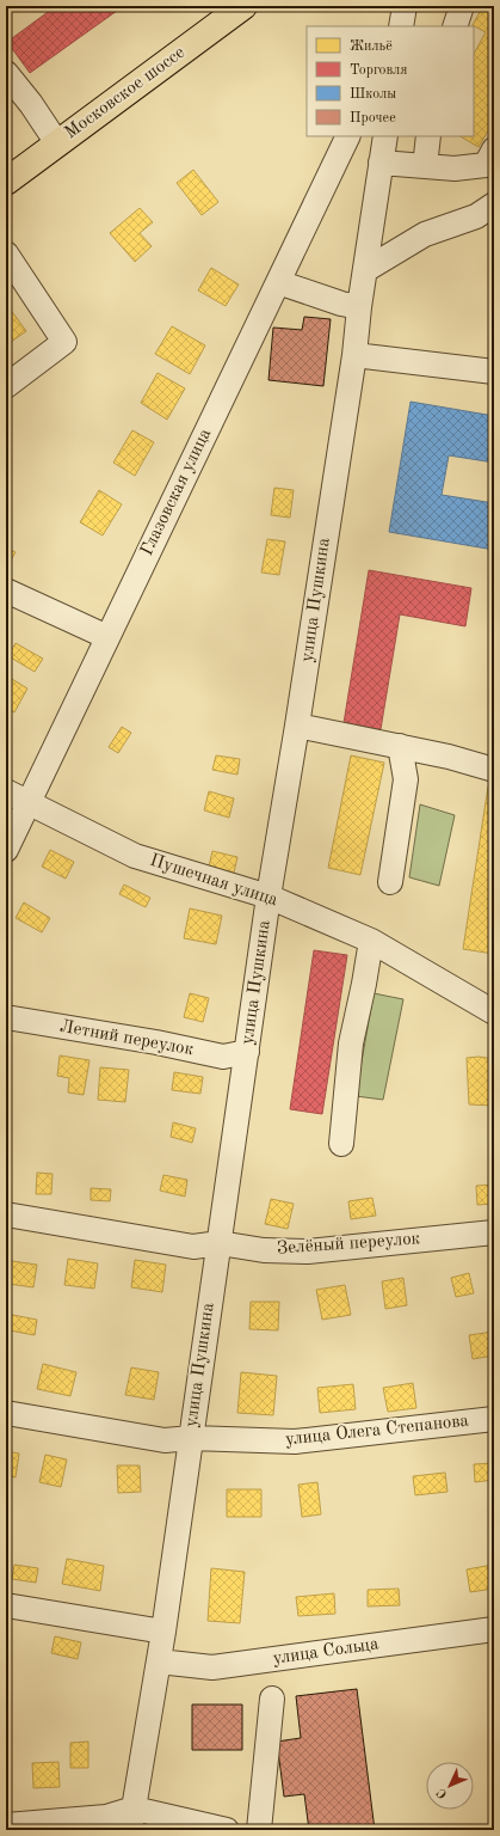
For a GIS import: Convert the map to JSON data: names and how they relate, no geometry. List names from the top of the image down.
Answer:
{
  "streets": {
    "main road": ["Московское шоссе"],
    "street": [
      "Глазовская улица",
      "улица Пушкина",
      "Пушечная улица",
      "Летний переулок",
      "Зелёный переулок",
      "улица Олега Степанова",
      "улица Сольца"
    ]
  },
  "crossings": [
    ["Глазовская улица", "Пушечная улица"],
    ["улица Пушкина", "Пушечная улица"],
    ["улица Пушкина", "Летний переулок"],
    ["улица Пушкина", "Зелёный переулок"],
    ["улица Пушкина", "улица Олега Степанова"],
    ["улица Пушкина", "улица Сольца"]
  ],
  "legend": [
    "Жильё",
    "Торговля",
    "Школы",
    "Прочее"
  ],
  "north": "bottom left"
}
